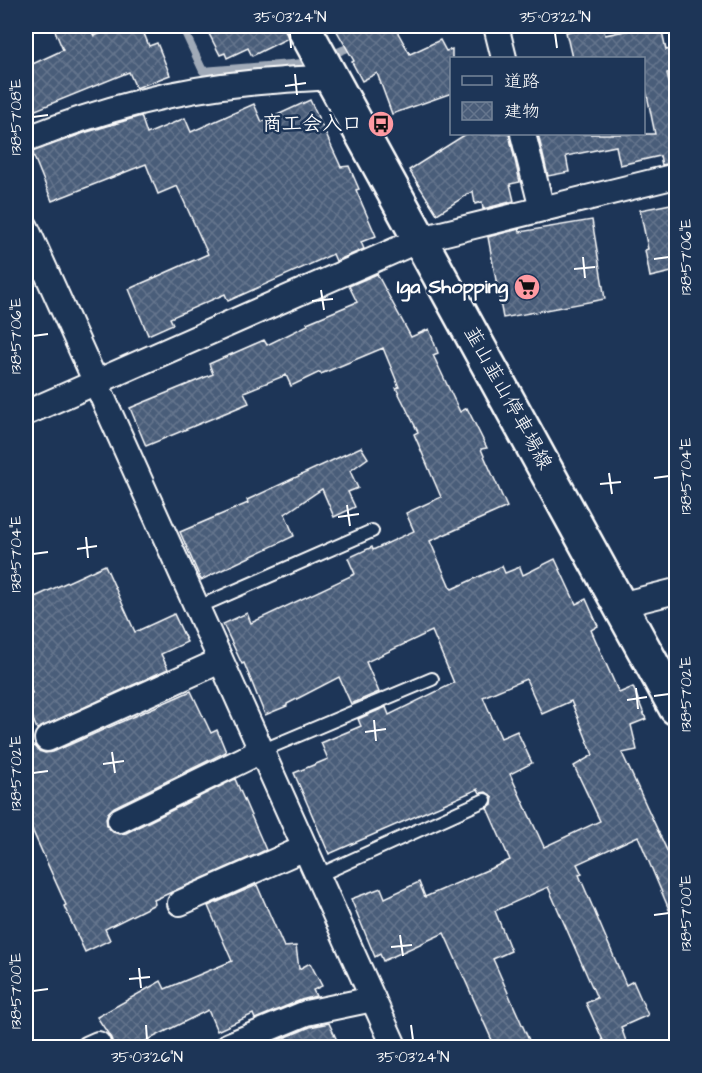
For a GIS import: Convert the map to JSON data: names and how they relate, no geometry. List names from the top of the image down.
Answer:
{
  "streets": {
    "main road": ["韮山韮山停車場線"]
  },
  "places": {
    "bus stop": ["商工会入口"],
    "supermarket": ["Iga Shopping"]
  },
  "legend": ["道路", "建物"],
  "coordinates": [
    "35°03'24\"N",
    "35°03'22\"N",
    "138°57'08\"E",
    "138°57'06\"E",
    "138°57'04\"E",
    "138°57'02\"E",
    "138°57'00\"E",
    "35°03'26\"N"
  ]
}
